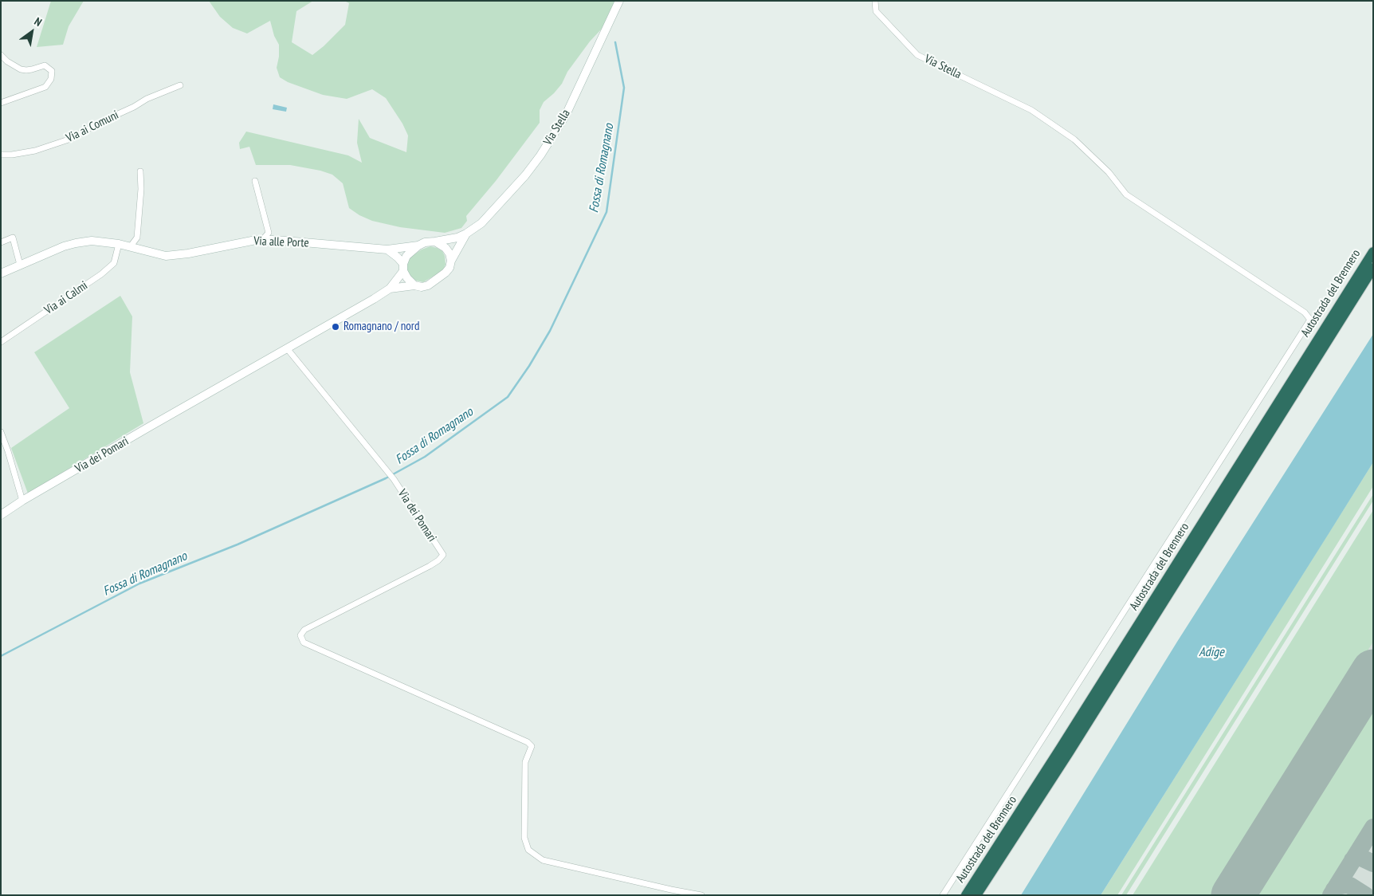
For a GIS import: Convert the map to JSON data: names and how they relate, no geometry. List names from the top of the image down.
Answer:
{
  "streets": {
    "highway": ["Autostrada del Brennero"],
    "main road": ["Via Stella", "Via alle Porte", "Via dei Pomari"],
    "street": ["Via ai Comuni", "Via ai Calmi"]
  },
  "crossings": [
    ["Via Stella", "Via alle Porte"],
    ["Via Stella", "Via dei Pomari"],
    ["Via alle Porte", "Via ai Calmi"],
    ["Via alle Porte", "Via dei Pomari"]
  ],
  "water": ["Fossa di Romagnano", "Adige"],
  "places": ["Romagnano / nord"],
  "north": "top right"
}
